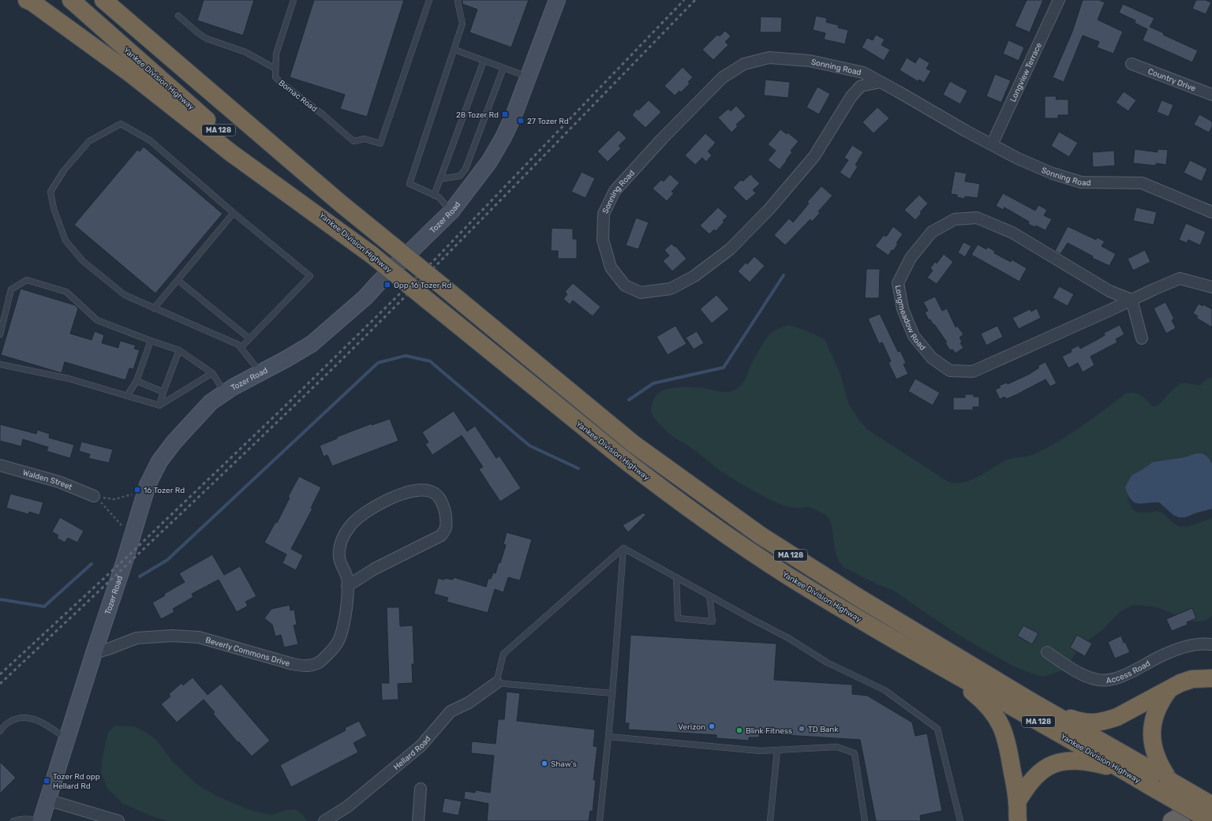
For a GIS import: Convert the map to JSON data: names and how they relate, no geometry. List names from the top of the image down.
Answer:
{
  "streets": {
    "highway": ["Yankee Division Highway", "MA 128"],
    "main road": ["Tozer Road"],
    "street": [
      "Sonning Road",
      "Longview Terrace",
      "Country Drive",
      "Longmeadow Road",
      "Walden Street",
      "Beverly Commons Drive",
      "Access Road",
      "Hellard Road"
    ],
    "lane": ["Bomac Road"]
  },
  "crossings": [
    ["Sonning Road", "Longview Terrace"],
    ["Tozer Road", "Beverly Commons Drive"]
  ],
  "places": {
    "transit": [
      "28 Tozer Rd",
      "27 Tozer Rd",
      "Opp 16 Tozer Rd",
      "16 Tozer Rd",
      "Tozer Rd opp Hellard Rd"
    ],
    "other": [
      "Verizon",
      "TD Bank",
      "Blink Fitness",
      "Shaw's"
    ]
  }
}
